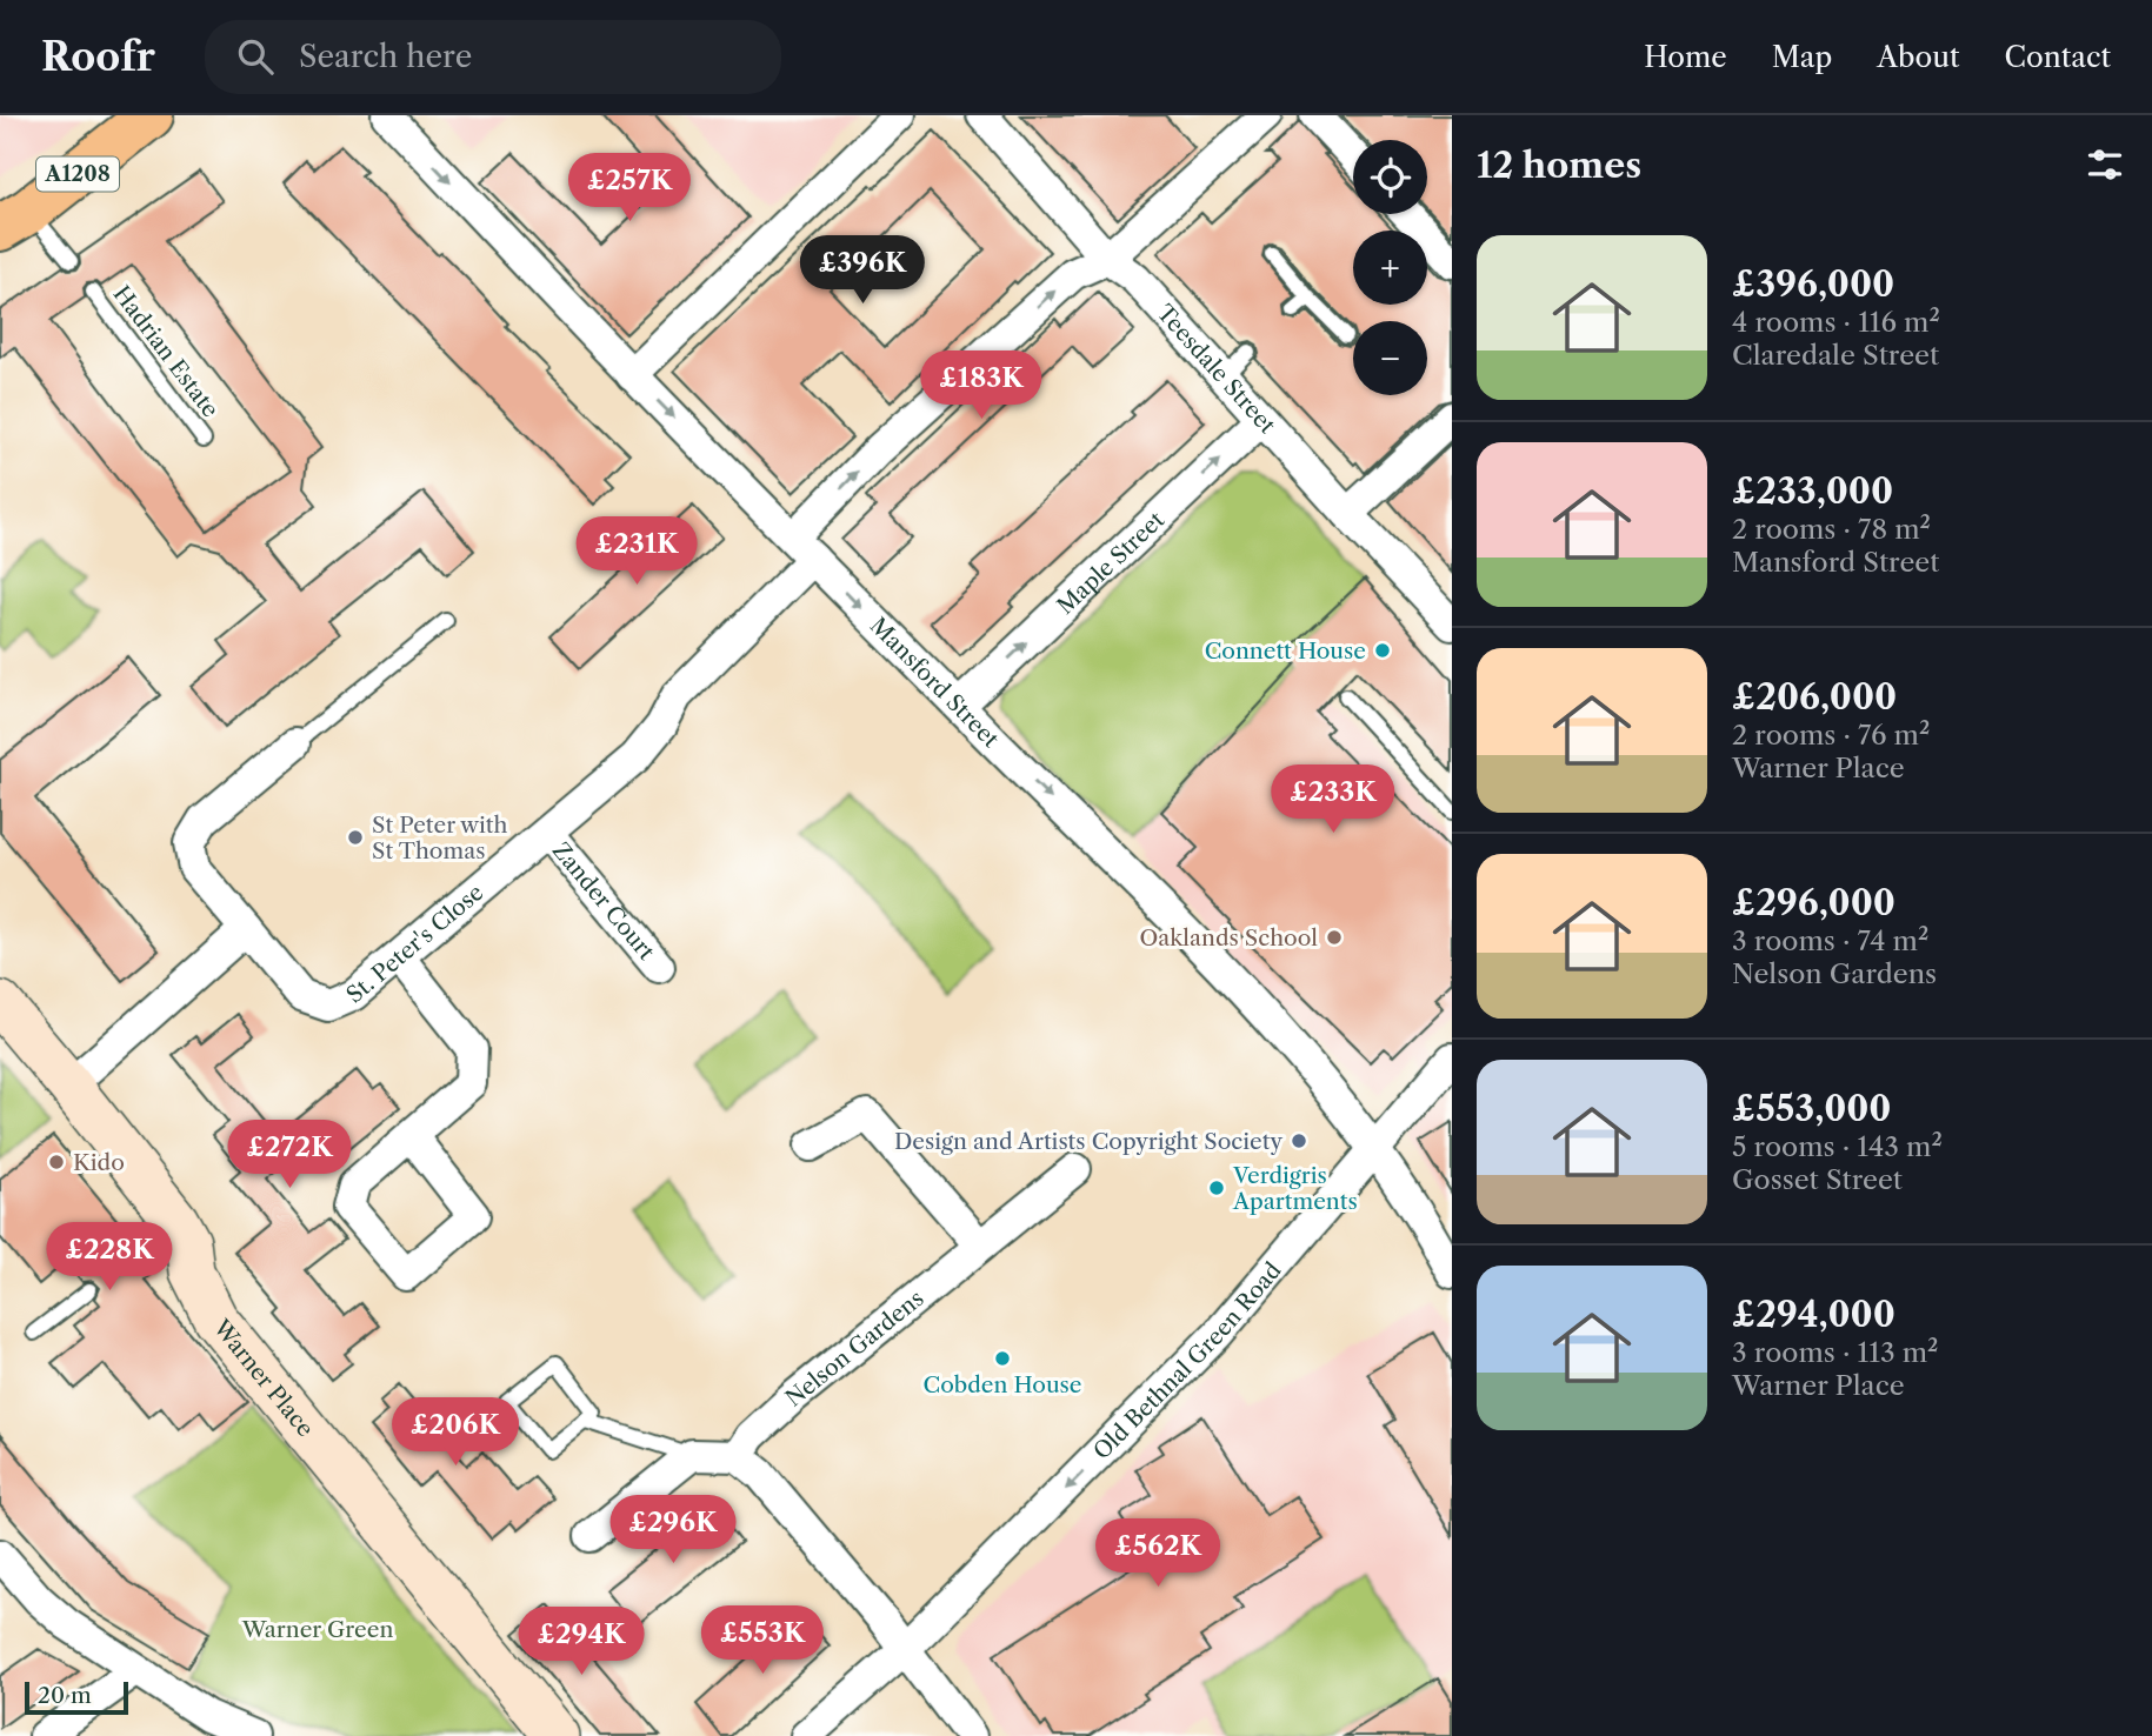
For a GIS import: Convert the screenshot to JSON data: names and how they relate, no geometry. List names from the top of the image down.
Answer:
{
  "streets": {
    "main road": ["A1208", "Warner Place"],
    "street": [
      "Teesdale Street",
      "Maple Street",
      "Mansford Street",
      "Zander Court",
      "St. Peter's Close",
      "Nelson Gardens",
      "Old Bethnal Green Road"
    ],
    "lane": ["Hadrian Estate"]
  },
  "crossings": [
    ["Teesdale Street", "Maple Street"],
    ["Teesdale Street", "St. Peter's Close"],
    ["Maple Street", "Mansford Street"],
    ["Mansford Street", "St. Peter's Close"],
    ["Mansford Street", "Old Bethnal Green Road"],
    ["Zander Court", "St. Peter's Close"]
  ],
  "one_way": ["Maple Street", "Mansford Street", "Old Bethnal Green Road"],
  "parks": ["Warner Green"],
  "places": [
    "Connett House",
    "St Peter with St Thomas",
    "Oaklands School",
    "Design and Artists Copyright Society",
    "Kido",
    "Verdigris Apartments",
    "Cobden House"
  ],
  "scale_bar": "20 m",
  "page": {
    "header": "Roofr",
    "search": "Search here",
    "nav": [
      "Home",
      "Map",
      "About",
      "Contact"
    ],
    "heading": "12 homes",
    "map_buttons": ["+", "−"],
    "price": [
      "£257K",
      "£396K",
      "£183K",
      "£231K",
      "£233K",
      "£272K",
      "£228K",
      "£206K",
      "£296K",
      "£562K",
      "£553K",
      "£294K"
    ],
    "list": [
      {
        "name": "£396,000",
        "note": "4 rooms · 116 m² · Claredale Street"
      },
      {
        "name": "£233,000",
        "note": "2 rooms · 78 m² · Mansford Street"
      },
      {
        "name": "£206,000",
        "note": "2 rooms · 76 m² · Warner Place"
      },
      {
        "name": "£296,000",
        "note": "3 rooms · 74 m² · Nelson Gardens"
      },
      {
        "name": "£553,000",
        "note": "5 rooms · 143 m² · Gosset Street"
      },
      {
        "name": "£294,000",
        "note": "3 rooms · 113 m² · Warner Place"
      }
    ],
    "scale": "20 m"
  }
}
